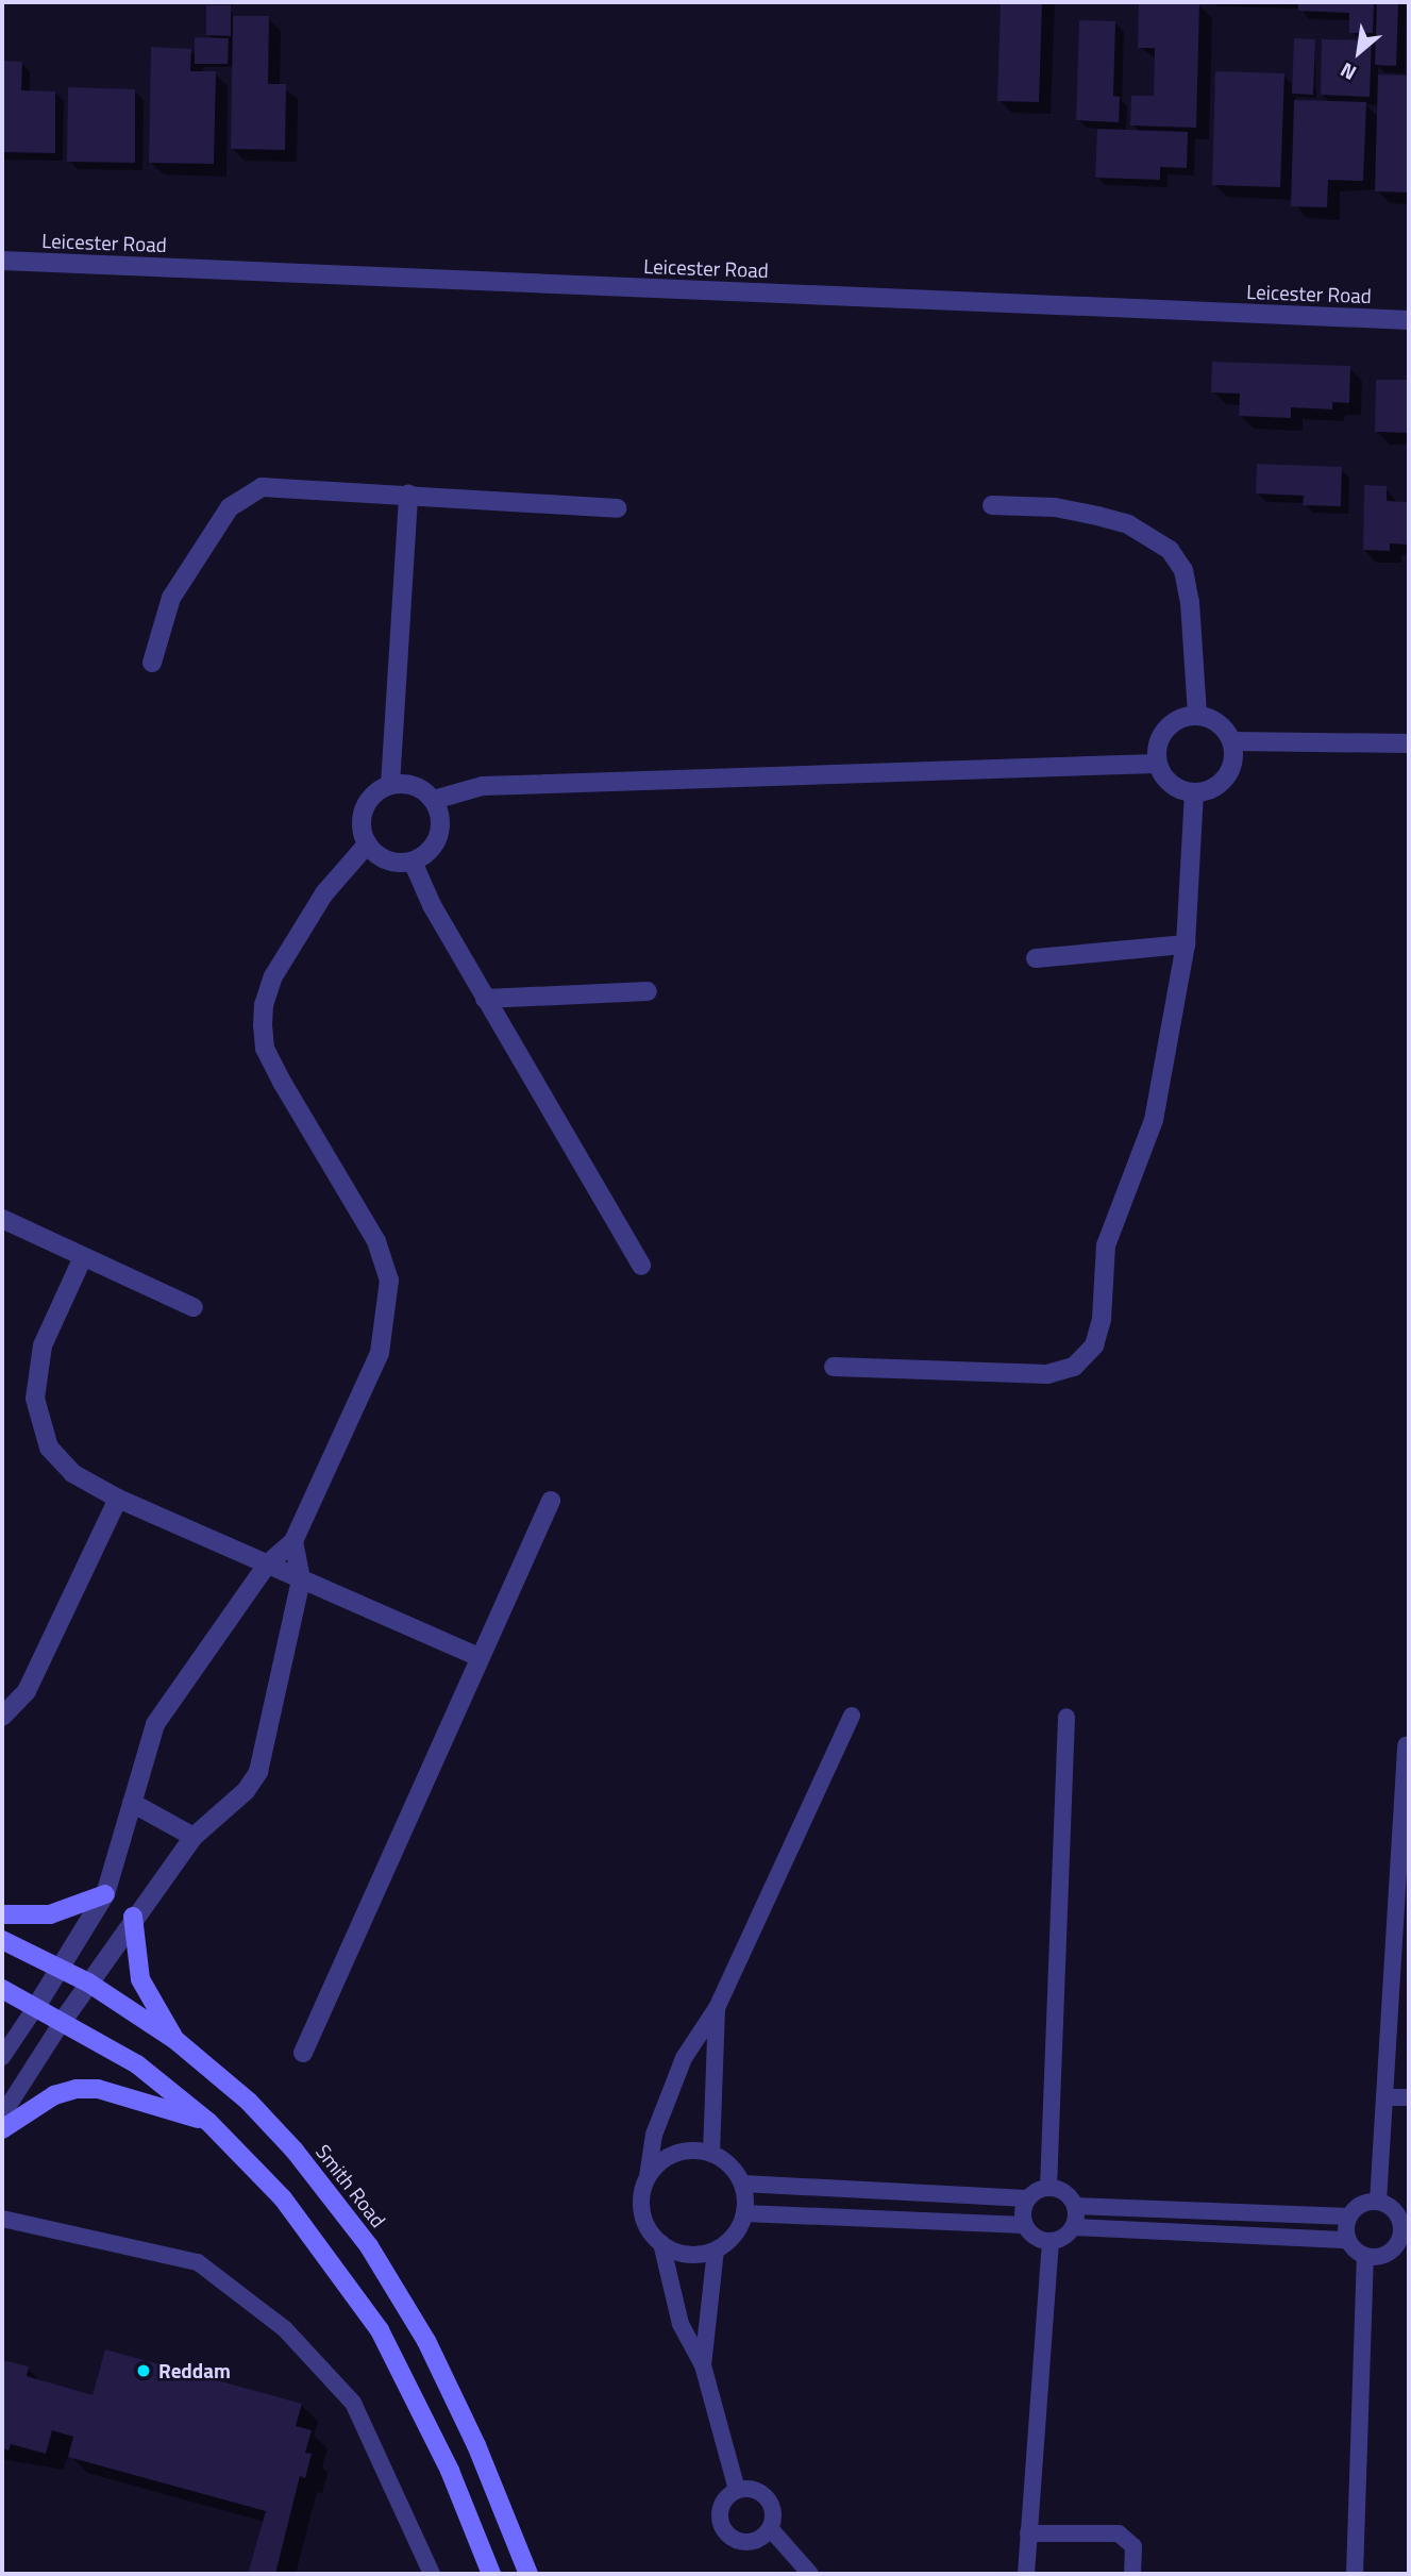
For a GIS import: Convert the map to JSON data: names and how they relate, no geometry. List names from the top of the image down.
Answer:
{
  "streets": {
    "main road": ["Smith Road"],
    "street": ["Leicester Road"]
  },
  "places": ["Reddam"],
  "north": "bottom left"
}
